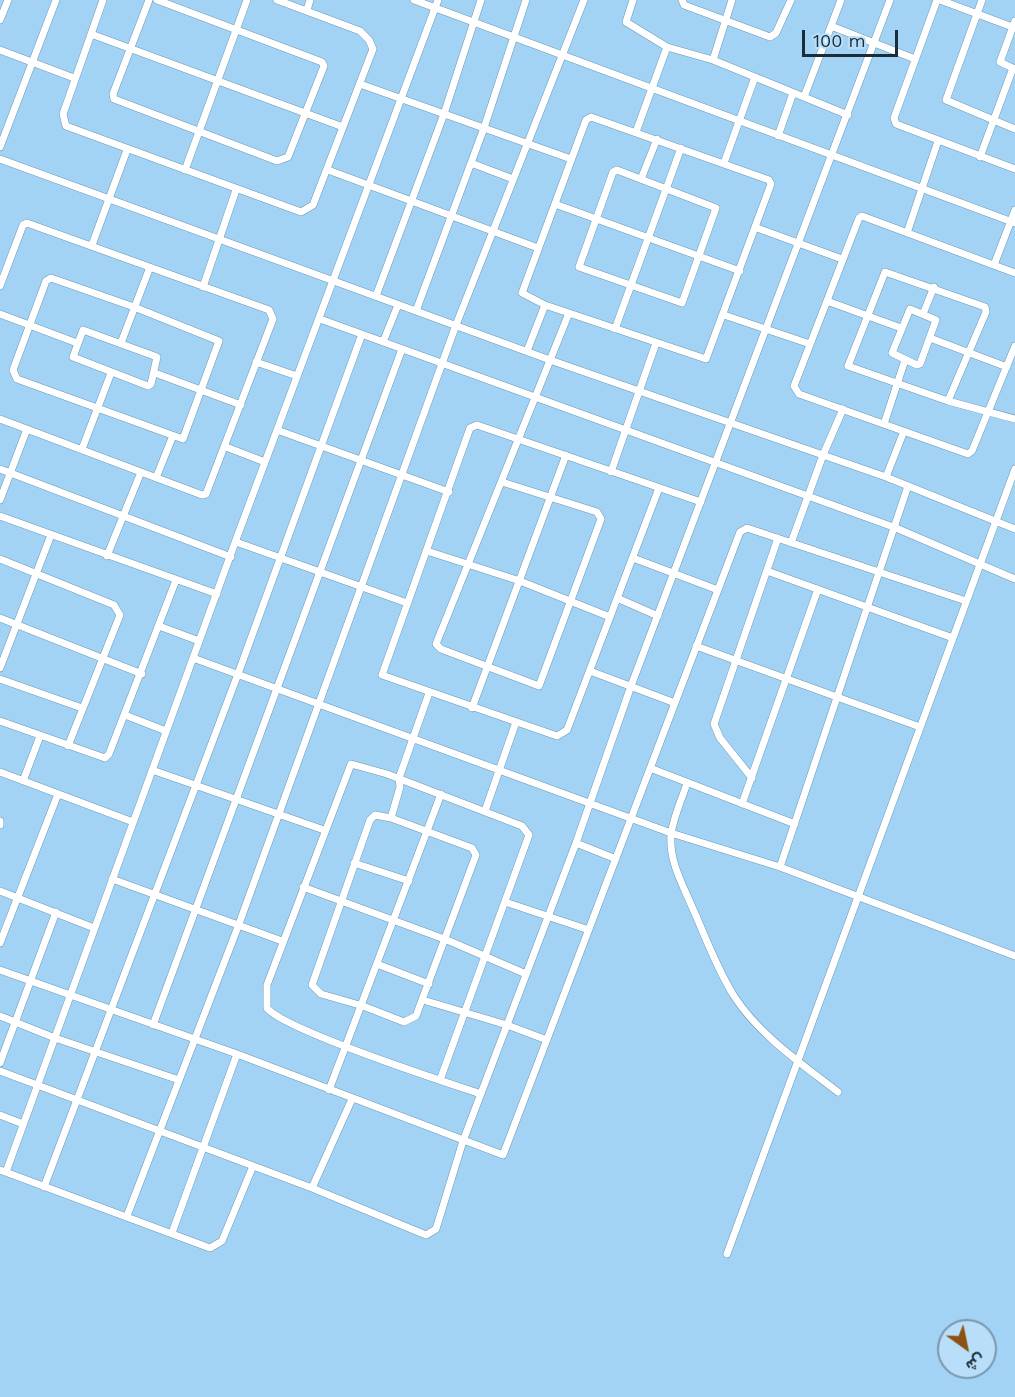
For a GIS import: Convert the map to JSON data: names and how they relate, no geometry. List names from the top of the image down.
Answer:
{
  "scale_bar": "100 m",
  "north": "bottom right"
}
